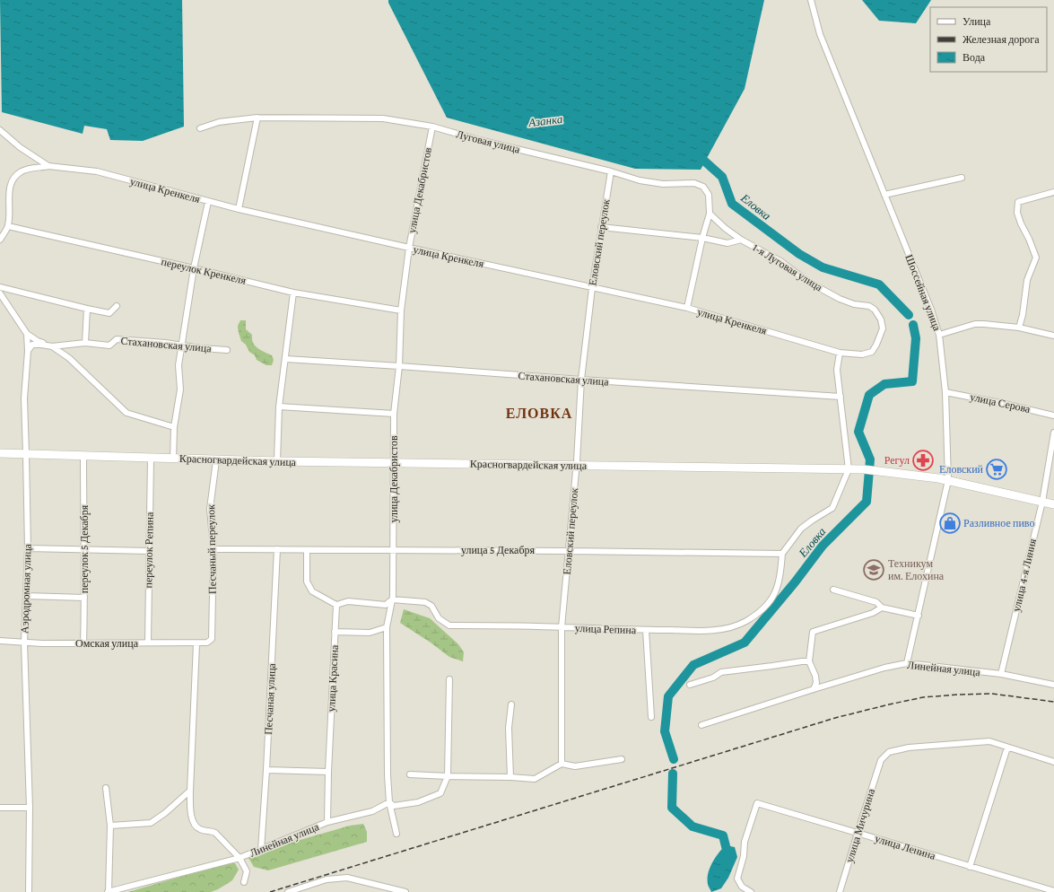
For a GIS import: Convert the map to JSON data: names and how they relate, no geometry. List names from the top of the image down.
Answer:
{
  "streets": {
    "main road": ["Красногвардейская улица"],
    "street": [
      "Луговая улица",
      "улица Кренкеля",
      "улица Декабристов",
      "Еловский переулок",
      "1-я Луговая улица",
      "переулок Кренкеля",
      "Шоссейная улица",
      "Стахановская улица",
      "улица Серова",
      "переулок 5 Декабря",
      "Песчаный переулок",
      "переулок Репина",
      "улица 5 Декабря",
      "улица 4-я Линия",
      "Аэродромная улица",
      "улица Репина",
      "Омская улица",
      "Линейная улица",
      "улица Красина",
      "Песчаная улица",
      "улица Мичурина",
      "улица Ленина"
    ]
  },
  "crossings": [
    ["Луговая улица", "улица Кренкеля"],
    ["Луговая улица", "улица Декабристов"],
    ["Луговая улица", "Еловский переулок"],
    ["Луговая улица", "1-я Луговая улица"],
    ["улица Кренкеля", "улица Декабристов"],
    ["улица Кренкеля", "Еловский переулок"],
    ["улица Кренкеля", "1-я Луговая улица"],
    ["улица Декабристов", "переулок Кренкеля"],
    ["улица Декабристов", "Стахановская улица"],
    ["улица Декабристов", "Красногвардейская улица"],
    ["улица Декабристов", "улица 5 Декабря"],
    ["улица Декабристов", "улица Репина"],
    ["улица Декабристов", "Линейная улица"],
    ["Еловский переулок", "1-я Луговая улица"],
    ["Еловский переулок", "Стахановская улица"],
    ["Еловский переулок", "Красногвардейская улица"],
    ["Еловский переулок", "улица 5 Декабря"],
    ["Еловский переулок", "улица Репина"],
    ["Шоссейная улица", "улица Серова"],
    ["Шоссейная улица", "Красногвардейская улица"],
    ["Шоссейная улица", "Линейная улица"],
    ["Стахановская улица", "Аэродромная улица"],
    ["Красногвардейская улица", "переулок 5 Декабря"],
    ["Красногвардейская улица", "Песчаный переулок"],
    ["Красногвардейская улица", "переулок Репина"],
    ["Красногвардейская улица", "улица 4-я Линия"],
    ["Красногвардейская улица", "Аэродромная улица"],
    ["переулок 5 Декабря", "Омская улица"],
    ["Песчаный переулок", "улица 5 Декабря"],
    ["Песчаный переулок", "Омская улица"],
    ["переулок Репина", "Омская улица"],
    ["улица 5 Декабря", "улица Репина"],
    ["улица 5 Декабря", "Песчаная улица"],
    ["улица 4-я Линия", "Линейная улица"],
    ["Аэродромная улица", "Омская улица"],
    ["Линейная улица", "улица Красина"],
    ["Линейная улица", "Песчаная улица"],
    ["улица Мичурина", "улица Ленина"]
  ],
  "districts": ["ЕЛОВКА"],
  "water": ["Азанка", "Еловка"],
  "places": {
    "pharmacy": ["Регул"],
    "supermarket": ["Еловский"],
    "shop": ["Разливное пиво"],
    "school or university": ["Техникум им. Елохина"]
  },
  "legend": ["Улица", "Железная дорога", "Вода"]
}
